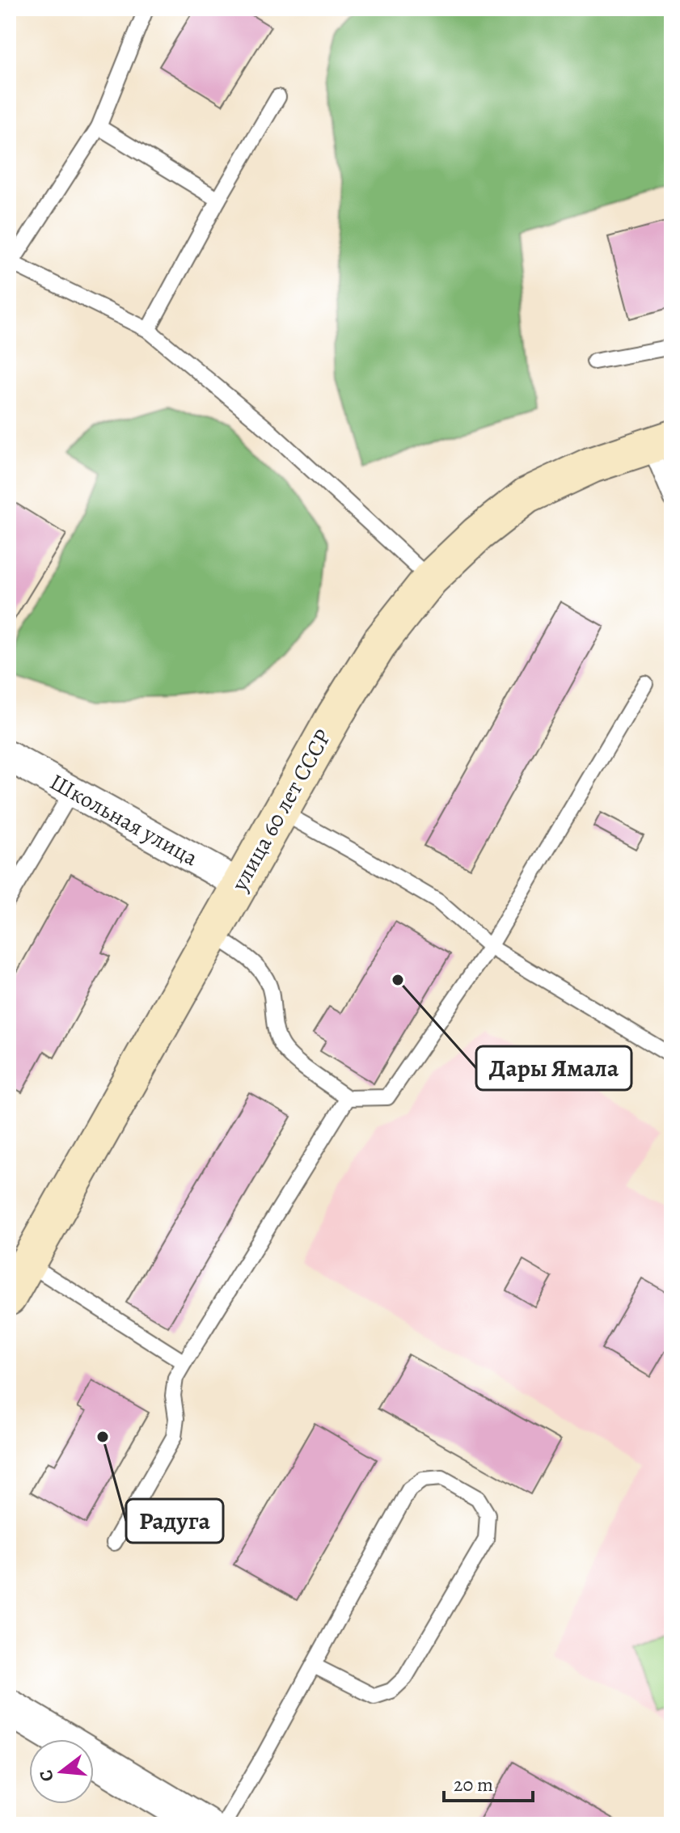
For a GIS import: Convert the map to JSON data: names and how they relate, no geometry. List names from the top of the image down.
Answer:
{
  "streets": {
    "main road": ["улица 60 лет СССР"],
    "street": ["Школьная улица"]
  },
  "crossings": [
    ["улица 60 лет СССР", "Школьная улица"]
  ],
  "places": ["Дары Ямала", "Радуга"],
  "scale_bar": "20 m",
  "north": "left"
}
